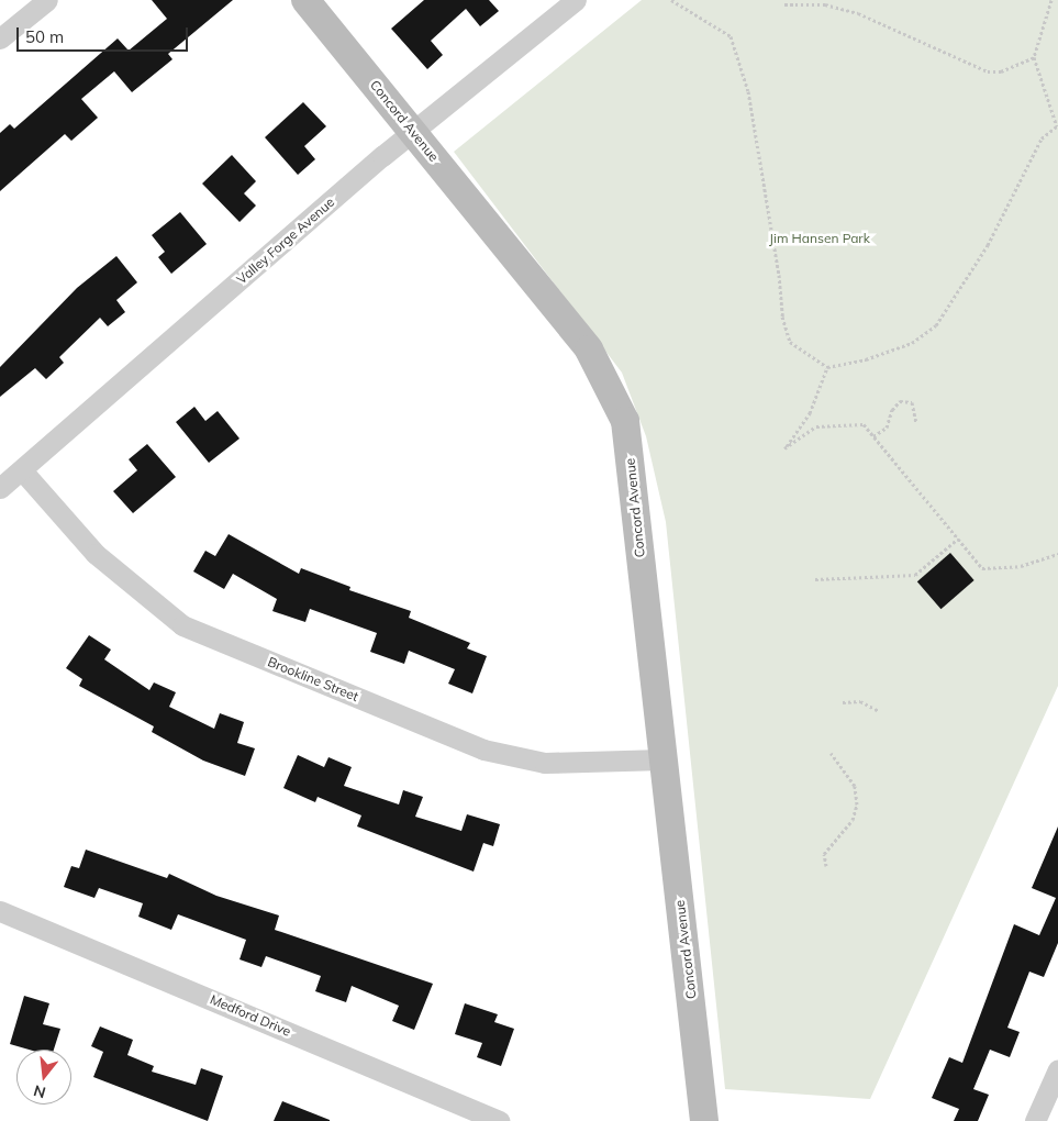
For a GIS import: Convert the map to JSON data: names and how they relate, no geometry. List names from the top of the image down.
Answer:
{
  "streets": {
    "street": [
      "Concord Avenue",
      "Valley Forge Avenue",
      "Brookline Street",
      "Medford Drive"
    ]
  },
  "crossings": [
    ["Concord Avenue", "Valley Forge Avenue"],
    ["Concord Avenue", "Brookline Street"],
    ["Valley Forge Avenue", "Brookline Street"]
  ],
  "parks": ["Jim Hansen Park"],
  "scale_bar": "50 m",
  "north": "bottom"
}
